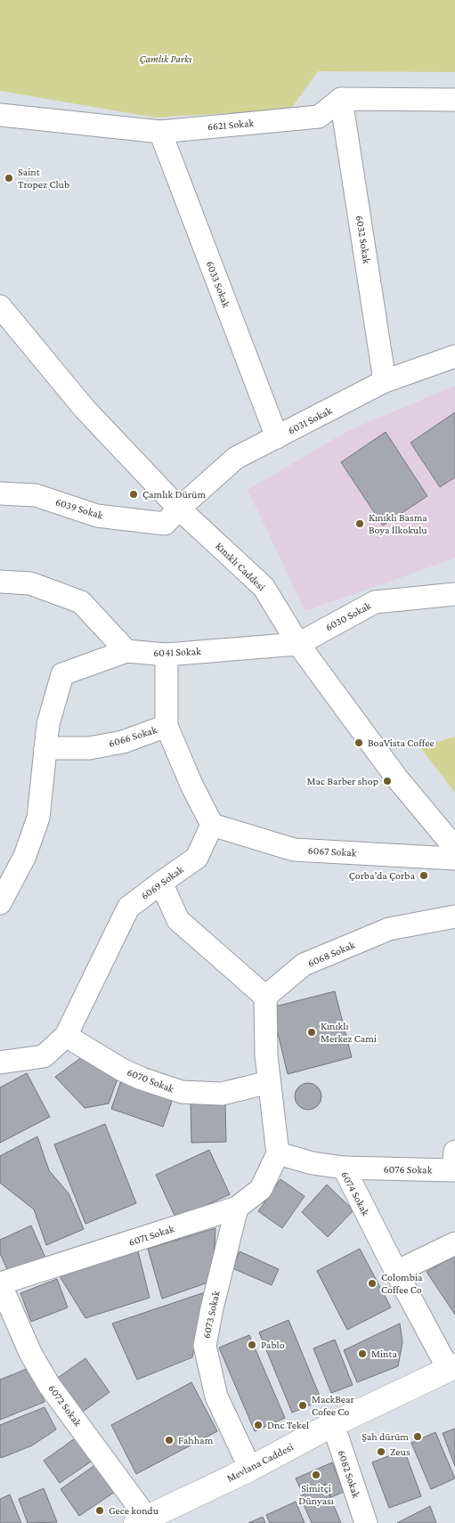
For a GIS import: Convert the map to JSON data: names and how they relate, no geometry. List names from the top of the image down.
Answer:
{
  "streets": {
    "main road": ["Mevlana Caddesi"],
    "street": [
      "6621 Sokak",
      "6032 Sokak",
      "6033 Sokak",
      "6031 Sokak",
      "6039 Sokak",
      "Kınıklı Caddesi",
      "6030 Sokak",
      "6041 Sokak",
      "6066 Sokak",
      "6067 Sokak",
      "6069 Sokak",
      "6068 Sokak",
      "6070 Sokak",
      "6076 Sokak",
      "6074 Sokak",
      "6071 Sokak",
      "6073 Sokak",
      "6072 Sokak",
      "6082 Sokak"
    ]
  },
  "crossings": [
    ["6621 Sokak", "6032 Sokak"],
    ["6621 Sokak", "6033 Sokak"],
    ["6032 Sokak", "6031 Sokak"],
    ["6033 Sokak", "6031 Sokak"],
    ["6031 Sokak", "6039 Sokak"],
    ["6031 Sokak", "Kınıklı Caddesi"],
    ["6039 Sokak", "Kınıklı Caddesi"],
    ["Kınıklı Caddesi", "6030 Sokak"],
    ["Kınıklı Caddesi", "6041 Sokak"],
    ["6030 Sokak", "6041 Sokak"],
    ["6067 Sokak", "6069 Sokak"],
    ["6069 Sokak", "6070 Sokak"],
    ["6076 Sokak", "6074 Sokak"],
    ["6074 Sokak", "6071 Sokak"],
    ["6074 Sokak", "Mevlana Caddesi"],
    ["6071 Sokak", "6073 Sokak"],
    ["6071 Sokak", "6072 Sokak"],
    ["6073 Sokak", "Mevlana Caddesi"],
    ["6072 Sokak", "Mevlana Caddesi"],
    ["Mevlana Caddesi", "6082 Sokak"]
  ],
  "parks": ["Çamlık Parkı"],
  "places": [
    "Saint Tropez Club",
    "Çamlık Dürüm",
    "Kınıklı Basma Boya İlkokulu",
    "BoaVista Coffee",
    "Mac Barber shop",
    "Çorba’da Çorba",
    "Kınıklı Merkez Cami",
    "Colombia Coffee Co",
    "Pablo",
    "Minta",
    "MackBear Cofee Co",
    "Dnc Tekel",
    "Şah dürüm",
    "Fahham",
    "Zeus",
    "Simitçi Dünyası",
    "Gece kondu"
  ]
}
